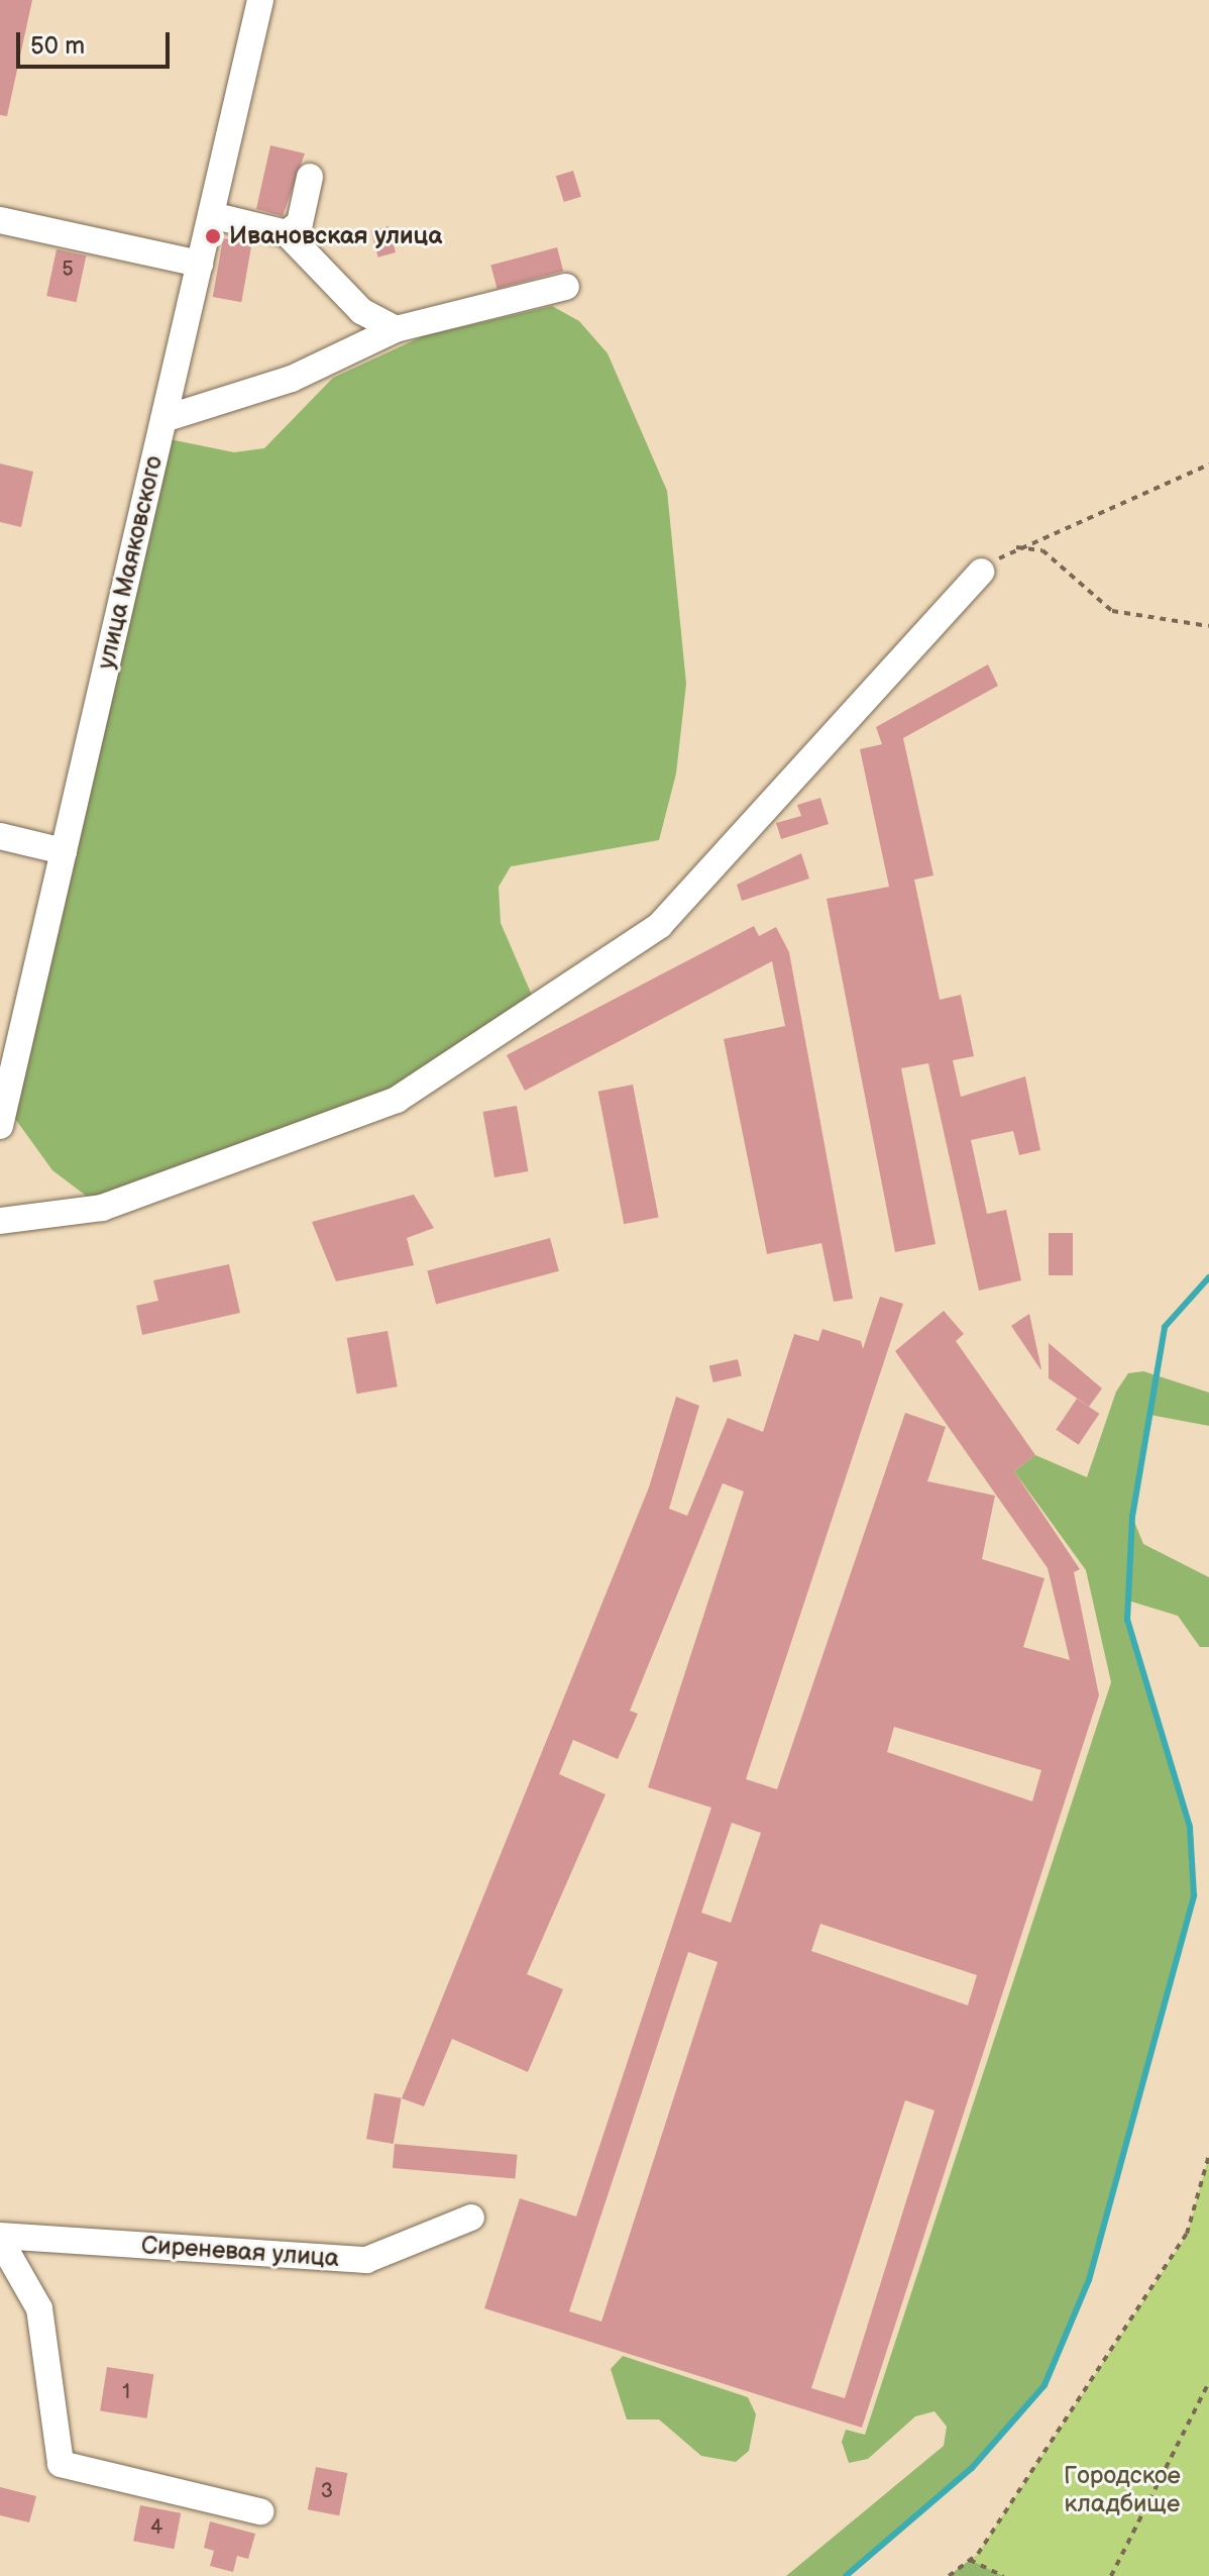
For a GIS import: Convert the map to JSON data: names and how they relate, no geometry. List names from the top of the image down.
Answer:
{
  "streets": {
    "street": ["улица Маяковского", "Сиреневая улица"]
  },
  "parks": ["Городское кладбище"],
  "places": ["Ивановская улица"],
  "house_numbers": [
    "5",
    "1",
    "3",
    "4"
  ],
  "scale_bar": "50 m"
}
